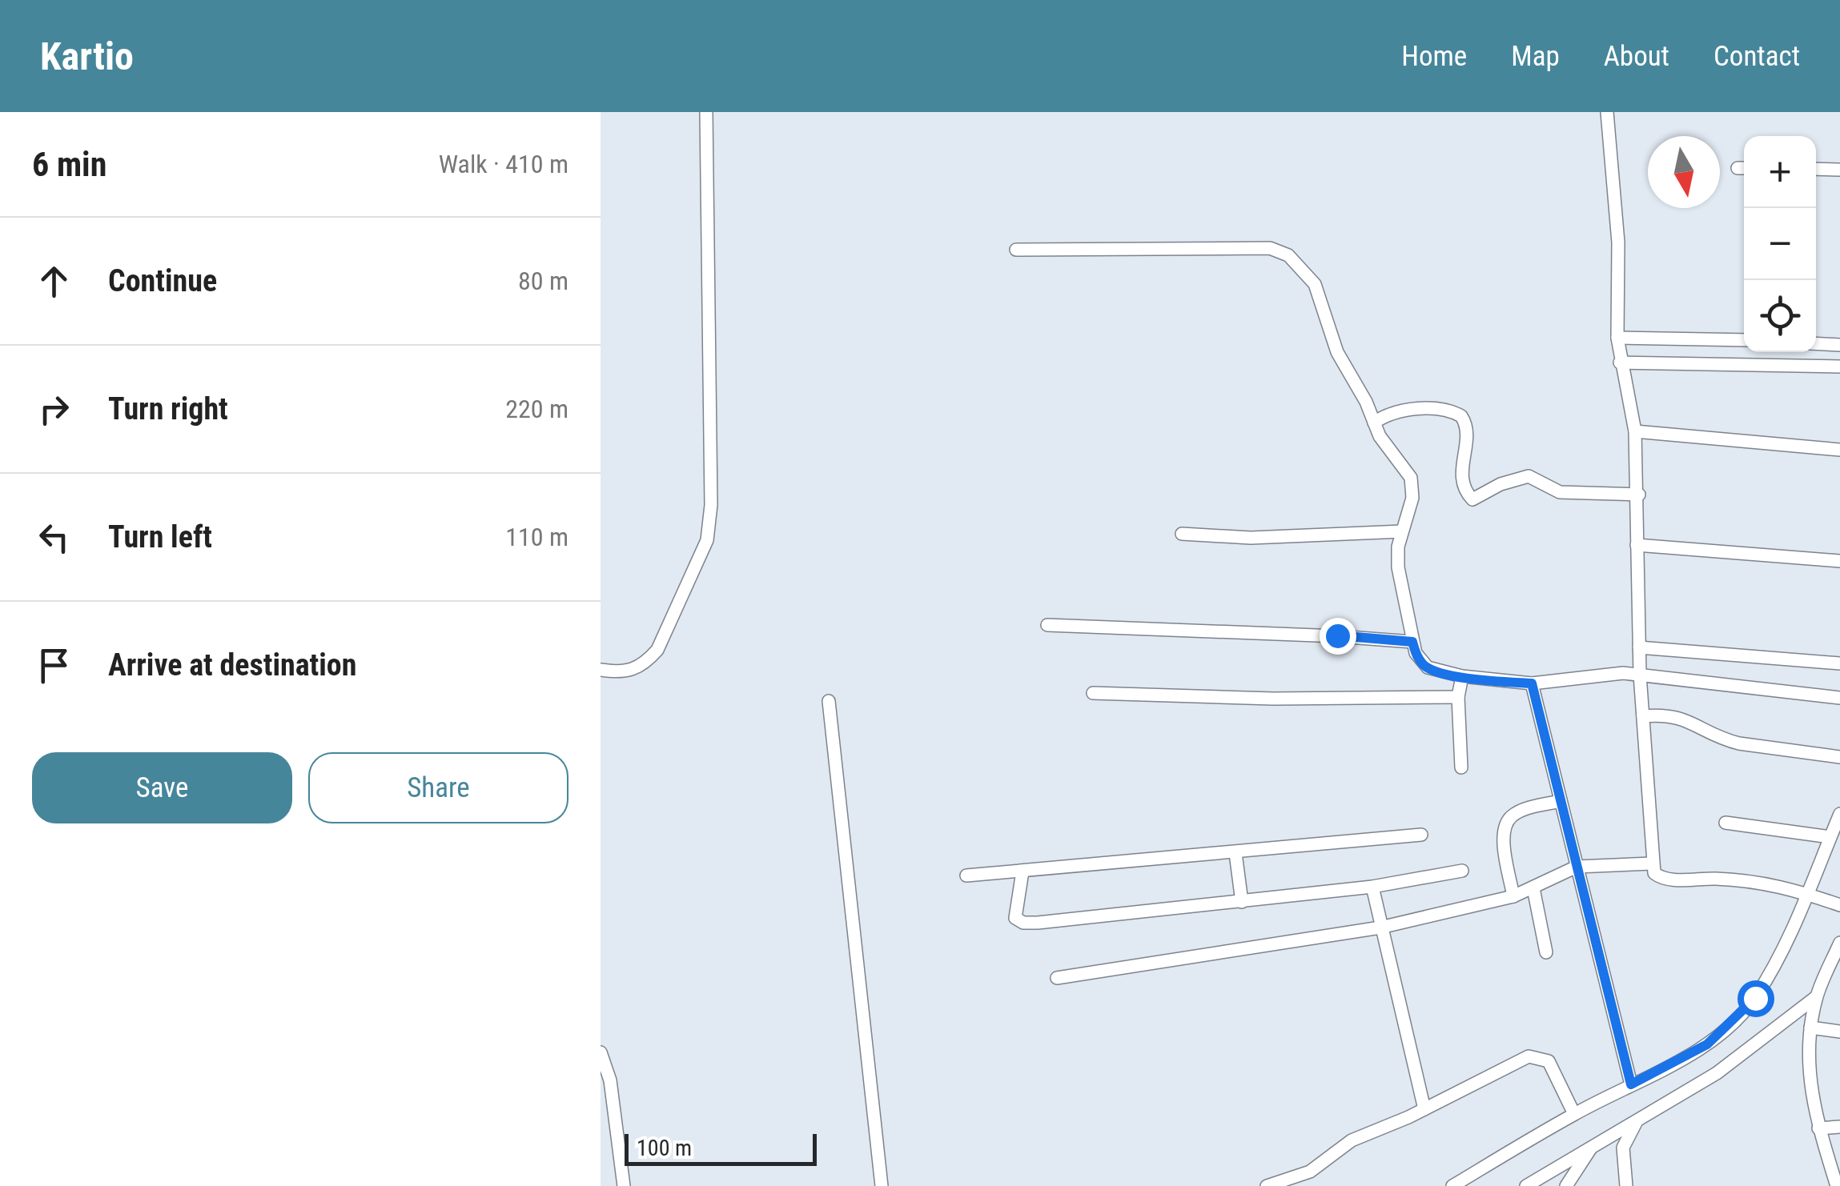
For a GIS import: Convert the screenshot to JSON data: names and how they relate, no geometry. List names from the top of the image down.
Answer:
{
  "scale_bar": "100 m",
  "north": "bottom",
  "page": {
    "header": "Kartio",
    "nav": [
      "Home",
      "Map",
      "About",
      "Contact"
    ],
    "heading": ["6 min", "Walk · 410 m"],
    "map_buttons": ["+", "−"],
    "list": [
      ["Continue", "80 m"],
      ["Turn right", "220 m"],
      ["Turn left", "110 m"],
      "Arrive at destination"
    ],
    "buttons": ["Save", "Share"],
    "scale": "100 m"
  }
}
